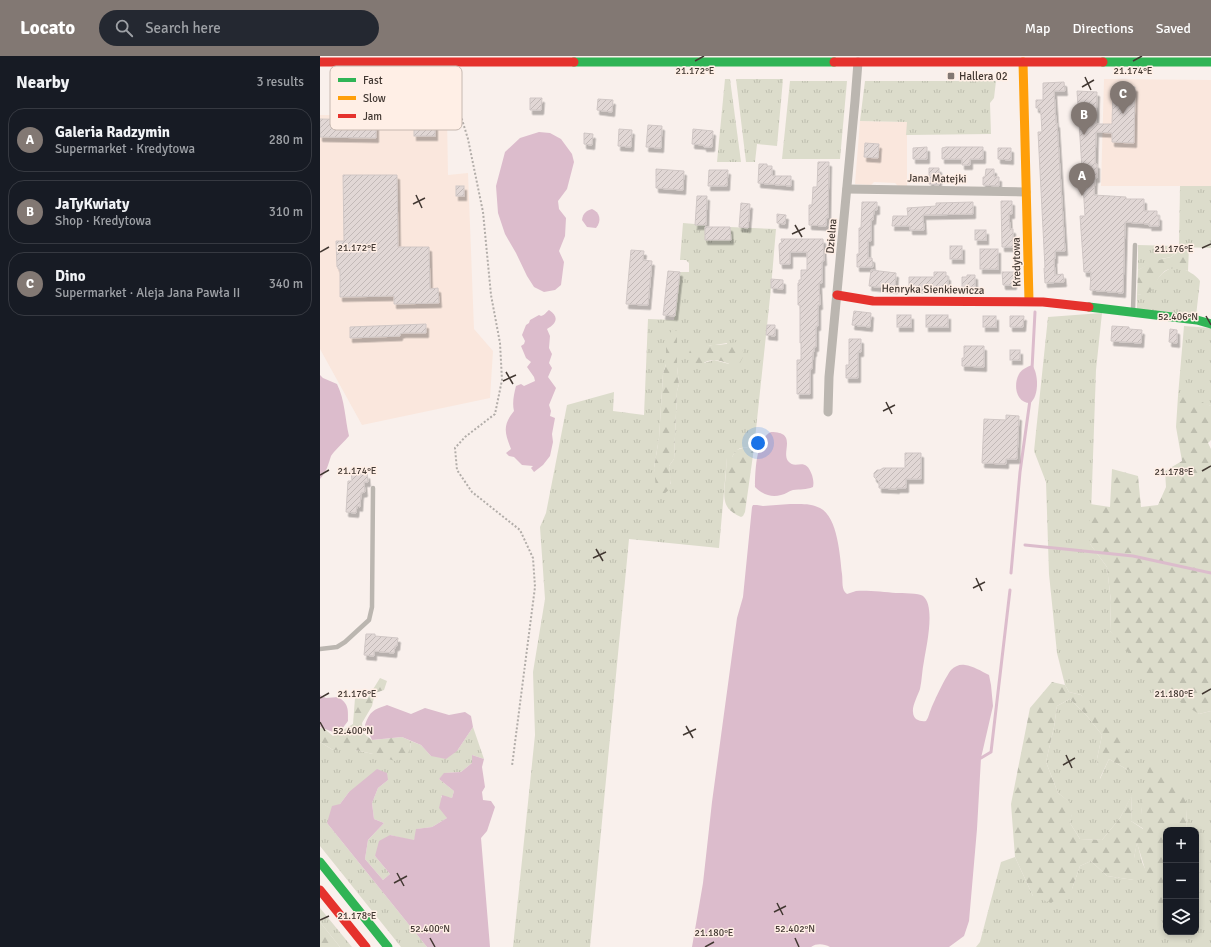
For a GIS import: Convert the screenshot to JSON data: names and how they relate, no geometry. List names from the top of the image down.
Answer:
{
  "streets": {
    "street": [
      "Jana Matejki",
      "Dzielna",
      "Kredytowa",
      "Henryka Sienkiewicza"
    ]
  },
  "crossings": [
    ["Jana Matejki", "Dzielna"],
    ["Jana Matejki", "Kredytowa"],
    ["Dzielna", "Henryka Sienkiewicza"],
    ["Kredytowa", "Henryka Sienkiewicza"]
  ],
  "places": {
    "transit": ["Hallera 02"]
  },
  "legend": ["Fast", "Slow", "Jam"],
  "page": {
    "header": "Locato",
    "search": "Search here",
    "nav": ["Map", "Directions", "Saved"],
    "heading": ["Nearby", "3 results"],
    "pins": ["C", "B", "A"],
    "list": [
      {
        "mark": "A",
        "name": "Galeria Radzymin",
        "note": "Supermarket · Kredytowa",
        "value": "280 m"
      },
      {
        "mark": "B",
        "name": "JaTyKwiaty",
        "note": "Shop · Kredytowa",
        "value": "310 m"
      },
      {
        "mark": "C",
        "name": "Dino",
        "note": "Supermarket · Aleja Jana Pawła II",
        "value": "340 m"
      }
    ],
    "map_buttons": ["+", "−"]
  },
  "coordinates": [
    "21.172°E",
    "21.174°E",
    "21.176°E",
    "52.406°N",
    "21.178°E",
    "21.180°E",
    "52.400°N",
    "52.402°N"
  ]
}
